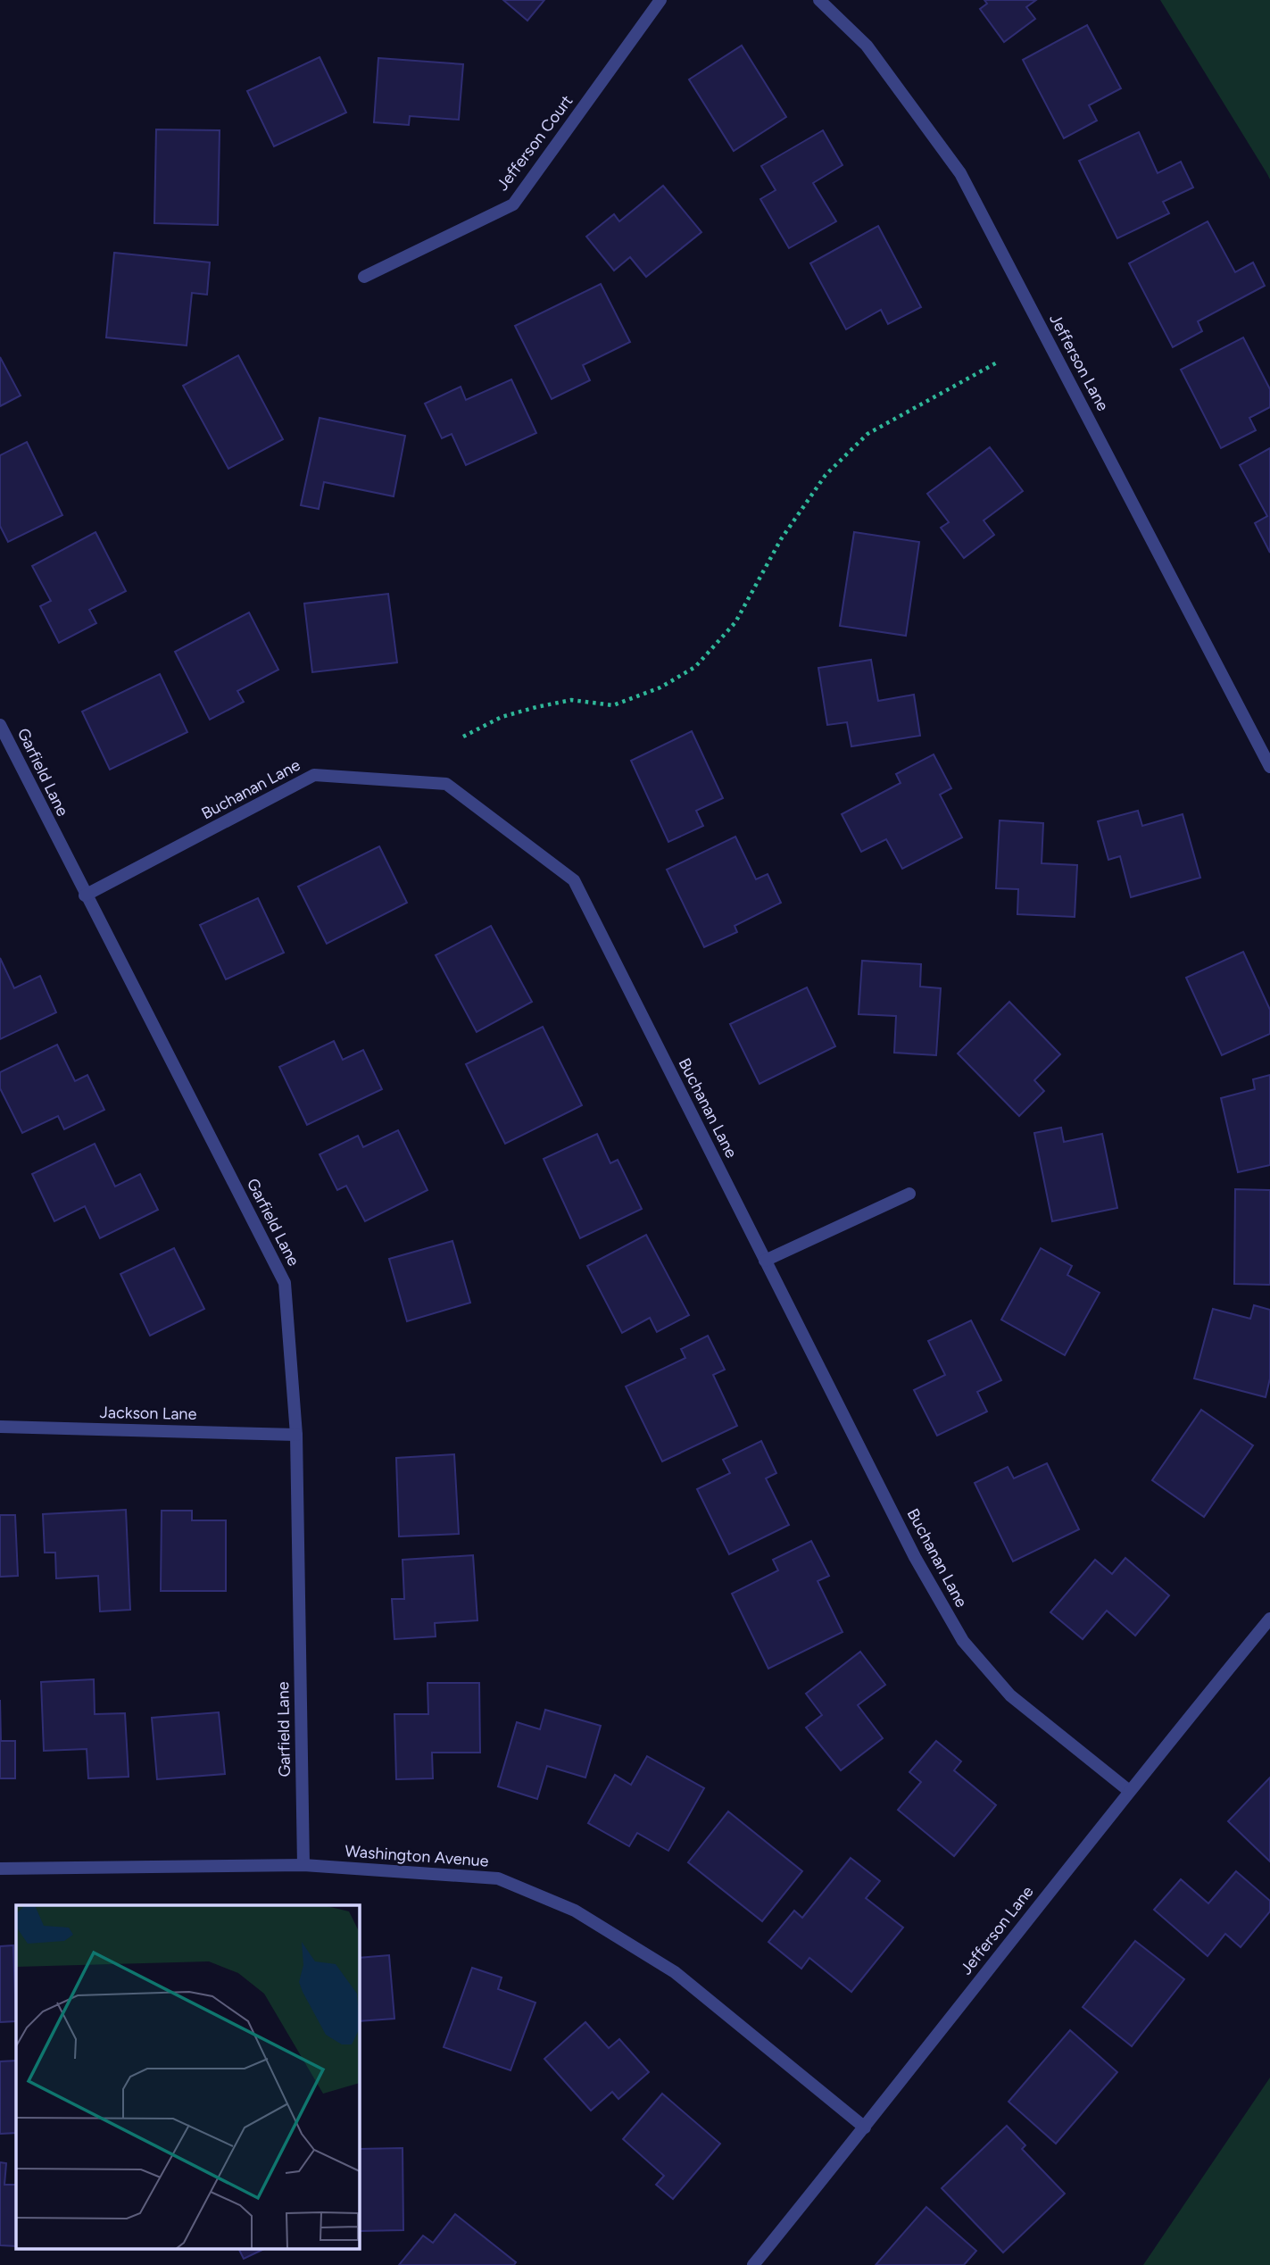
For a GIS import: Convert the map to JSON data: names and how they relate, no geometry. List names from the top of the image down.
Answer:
{
  "streets": {
    "street": [
      "Jefferson Court",
      "Jefferson Lane",
      "Garfield Lane",
      "Buchanan Lane",
      "Jackson Lane",
      "Washington Avenue"
    ]
  },
  "crossings": [
    ["Jefferson Lane", "Buchanan Lane"],
    ["Jefferson Lane", "Washington Avenue"],
    ["Garfield Lane", "Buchanan Lane"],
    ["Garfield Lane", "Jackson Lane"],
    ["Garfield Lane", "Washington Avenue"]
  ]
}
